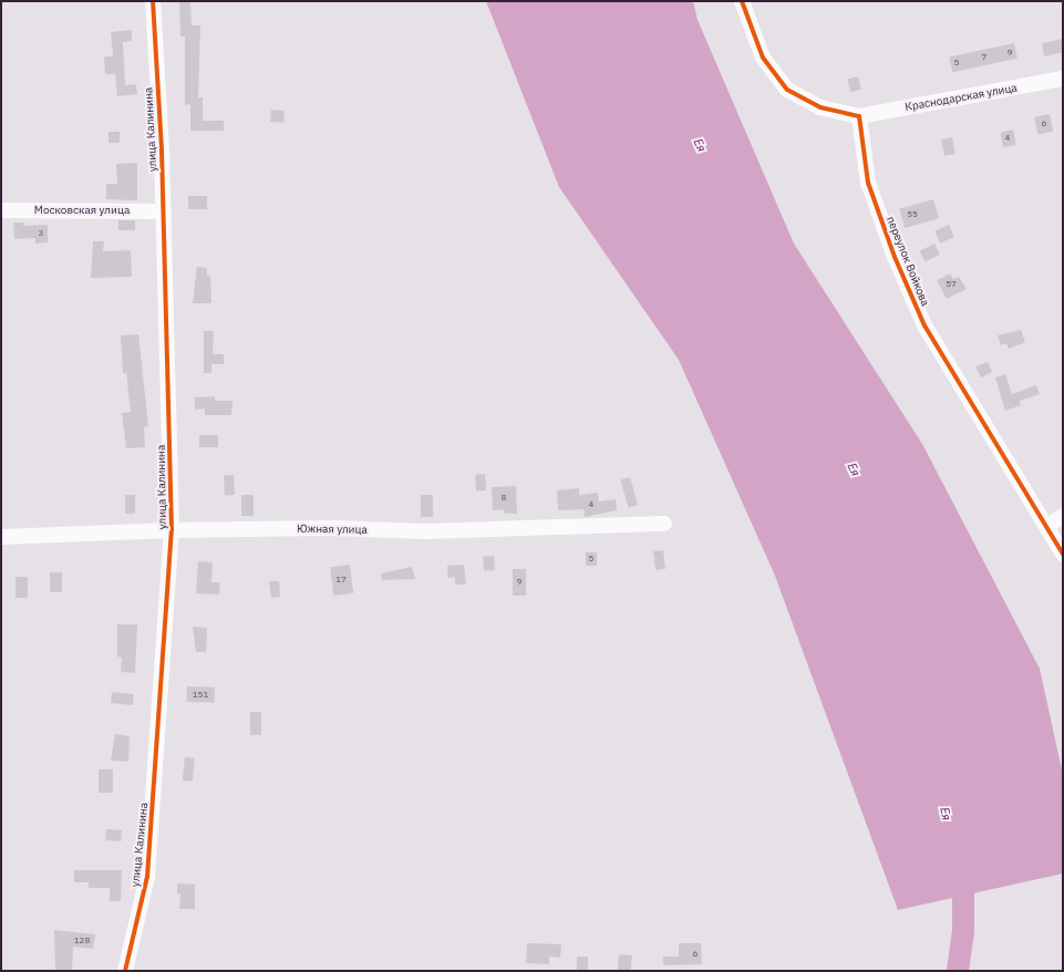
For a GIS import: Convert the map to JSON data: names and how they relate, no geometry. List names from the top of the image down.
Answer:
{
  "streets": {
    "street": [
      "Краснодарская улица",
      "улица Калинина",
      "Московская улица",
      "переулок Войкова",
      "Южная улица"
    ]
  },
  "crossings": [
    ["Краснодарская улица", "переулок Войкова"],
    ["улица Калинина", "Московская улица"],
    ["улица Калинина", "Южная улица"]
  ],
  "water": ["Ея"],
  "house_numbers": [
    "9",
    "7",
    "5",
    "6",
    "4",
    "55",
    "3",
    "57",
    "8",
    "4",
    "5",
    "17",
    "9",
    "151",
    "128",
    "6"
  ]
}
